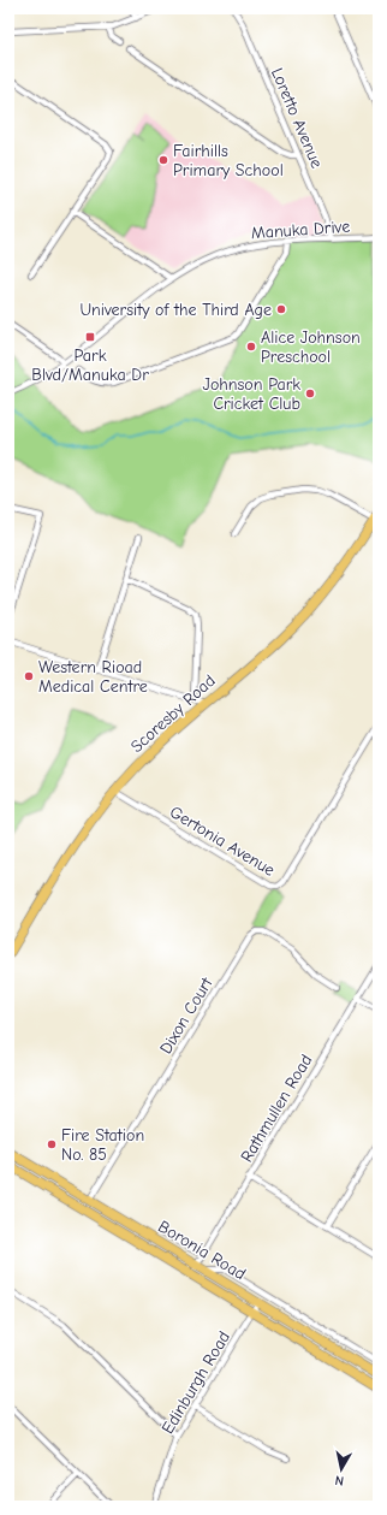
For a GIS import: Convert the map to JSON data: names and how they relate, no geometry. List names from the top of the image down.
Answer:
{
  "streets": {
    "main road": ["Scoresby Road", "Boronia Road"],
    "street": [
      "Loretto Avenue",
      "Manuka Drive",
      "Gertonia Avenue",
      "Dixon Court",
      "Rathmullen Road",
      "Edinburgh Road"
    ]
  },
  "crossings": [
    ["Loretto Avenue", "Manuka Drive"],
    ["Scoresby Road", "Gertonia Avenue"],
    ["Dixon Court", "Boronia Road"],
    ["Rathmullen Road", "Boronia Road"],
    ["Boronia Road", "Edinburgh Road"]
  ],
  "places": {
    "other": [
      "Fairhills Primary School",
      "University of the Third Age",
      "Alice Johnson Preschool",
      "Johnson Park Cricket Club",
      "Western Rioad Medical Centre",
      "Fire Station No. 85"
    ],
    "transit": ["Park Blvd/Manuka Dr"]
  },
  "north": "bottom"
}
